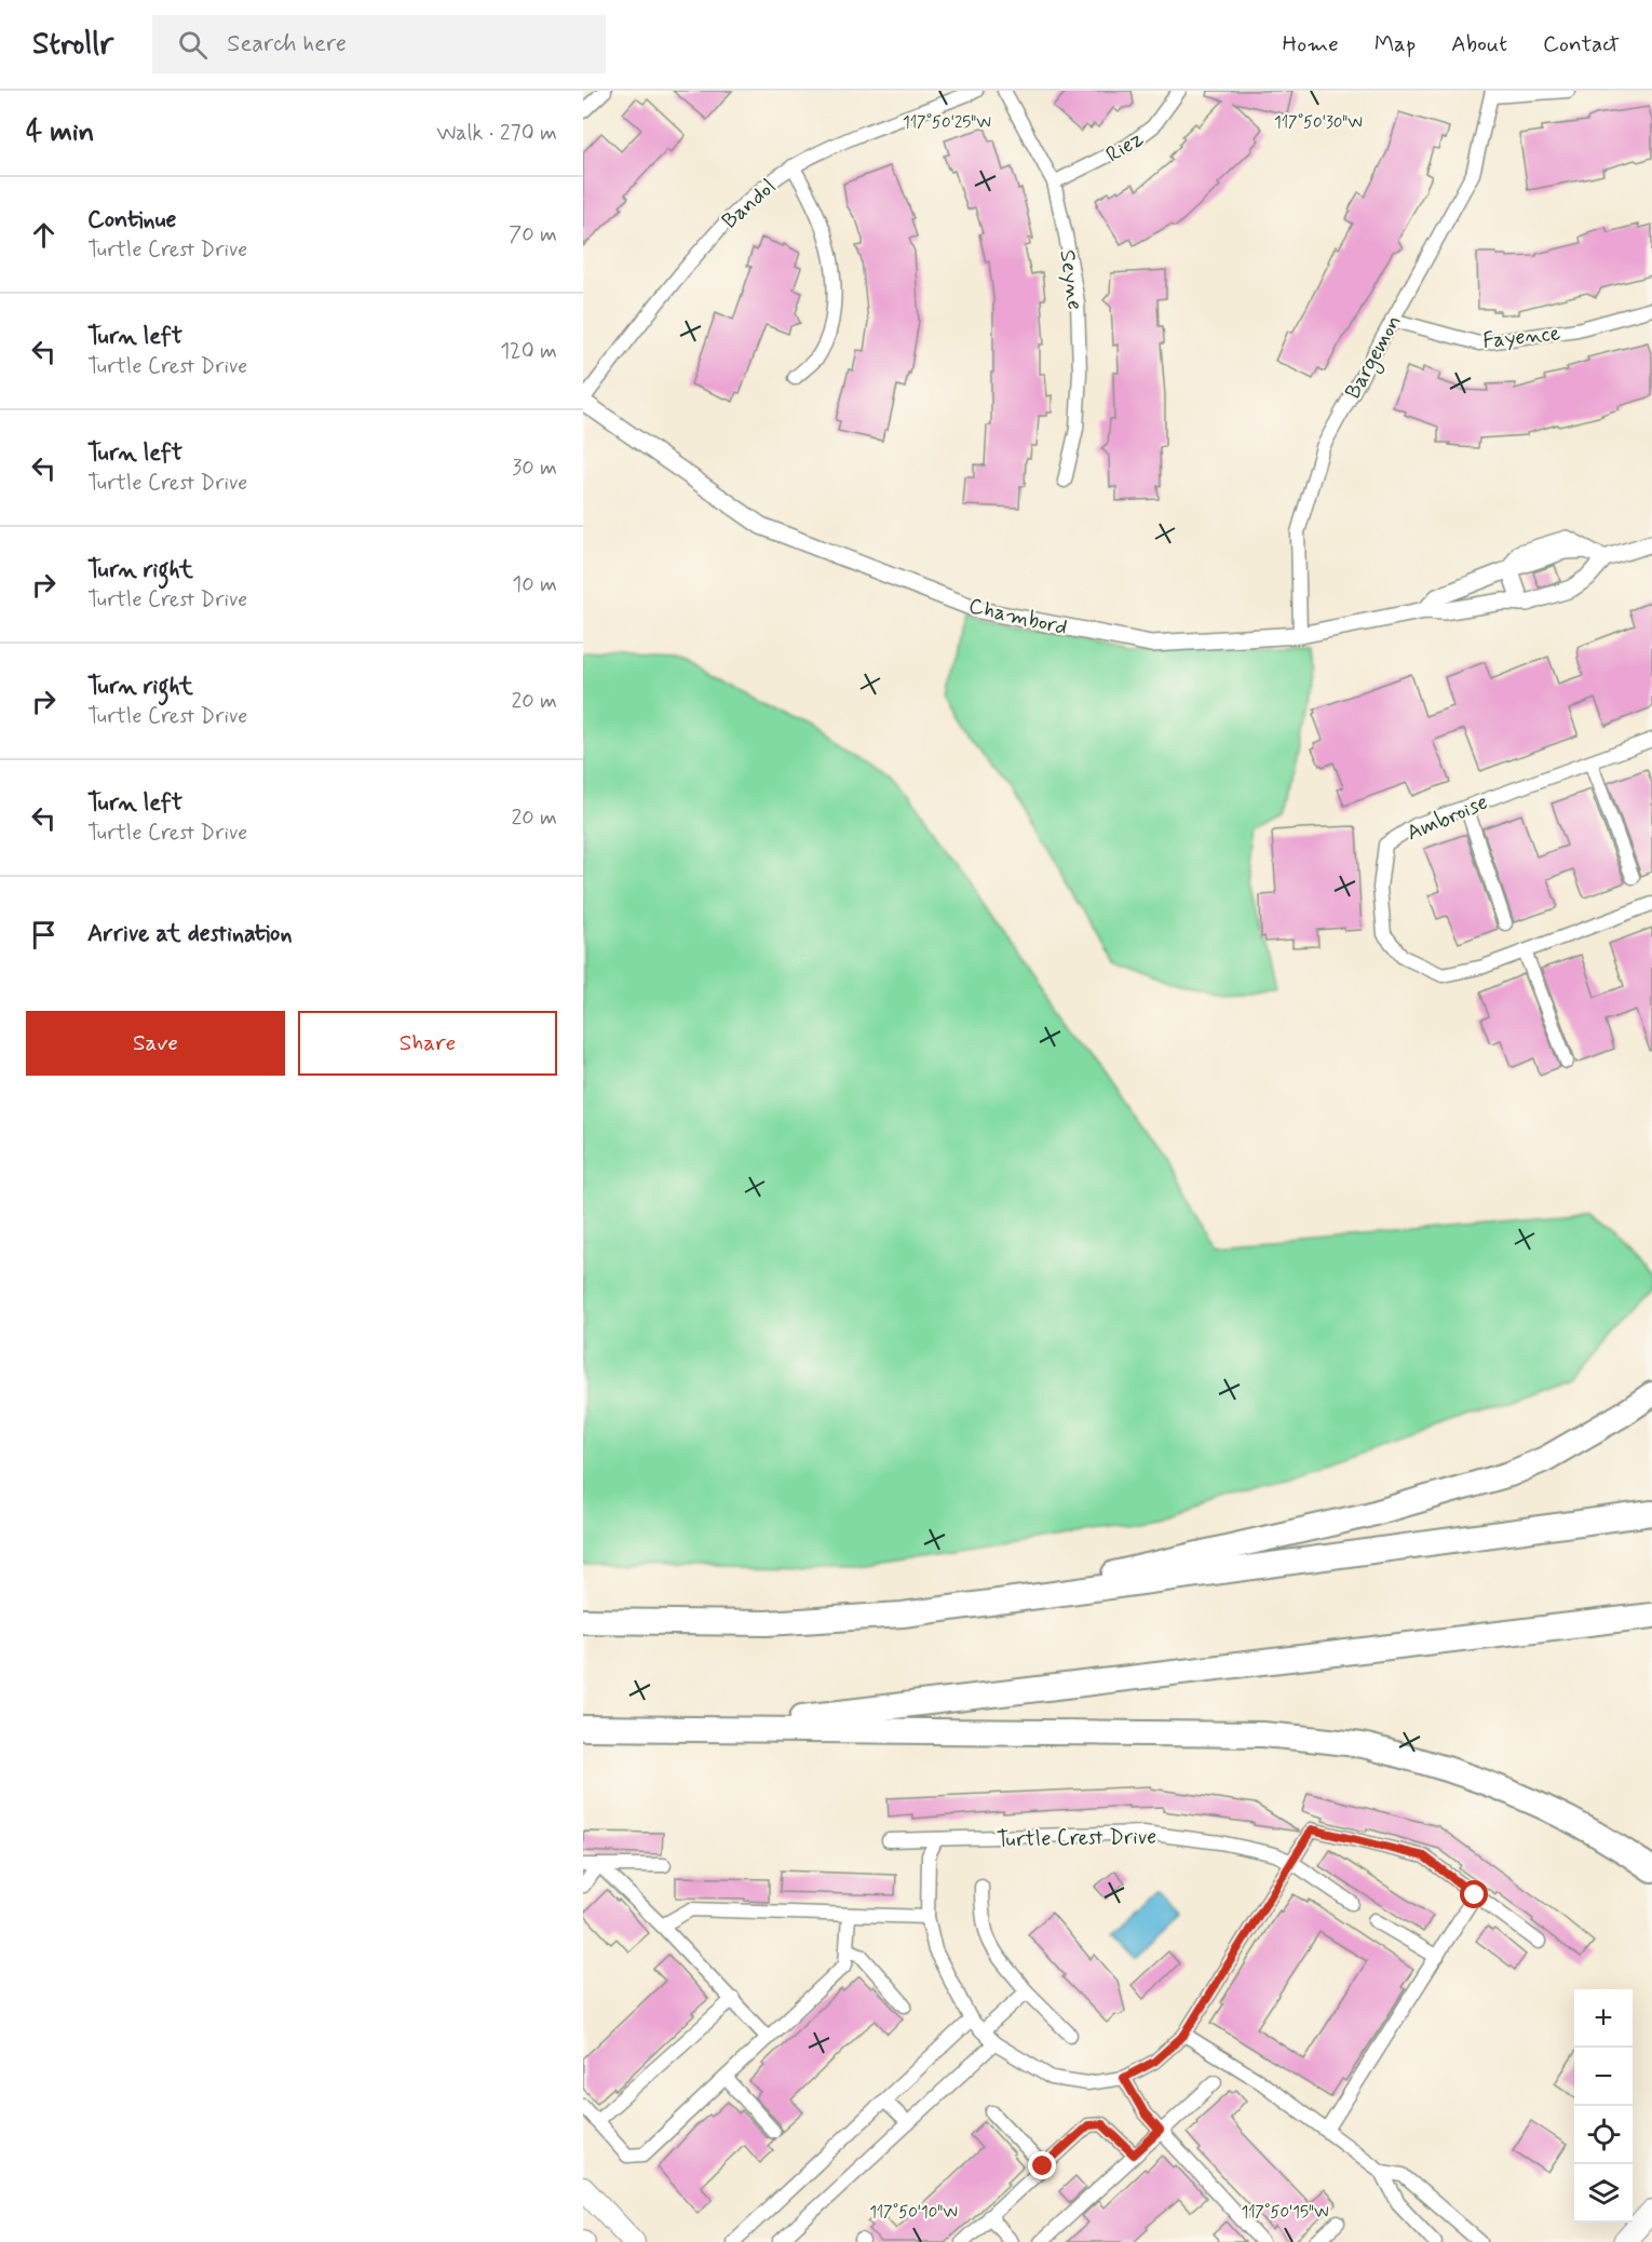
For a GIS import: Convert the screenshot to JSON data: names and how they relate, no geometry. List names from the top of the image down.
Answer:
{
  "streets": {
    "street": [
      "Riez",
      "Bandol",
      "Seyne",
      "Fayence",
      "Bargemon",
      "Chambord",
      "Ambroise",
      "Turtle Crest Drive"
    ]
  },
  "crossings": [
    ["Riez", "Seyne"],
    ["Bandol", "Chambord"],
    ["Fayence", "Bargemon"],
    ["Bargemon", "Chambord"]
  ],
  "page": {
    "header": "Strollr",
    "search": "Search here",
    "nav": [
      "Home",
      "Map",
      "About",
      "Contact"
    ],
    "heading": ["4 min", "Walk · 270 m"],
    "list": [
      ["Continue", "Turtle Crest Drive", "70 m"],
      ["Turn left", "Turtle Crest Drive", "120 m"],
      ["Turn left", "Turtle Crest Drive", "30 m"],
      ["Turn right", "Turtle Crest Drive", "10 m"],
      ["Turn right", "Turtle Crest Drive", "20 m"],
      ["Turn left", "Turtle Crest Drive", "20 m"],
      "Arrive at destination"
    ],
    "buttons": ["Save", "Share"],
    "map_buttons": ["+", "−"]
  },
  "coordinates": [
    "117°50'25\"W",
    "117°50'30\"W",
    "117°50'10\"W",
    "117°50'15\"W"
  ]
}
